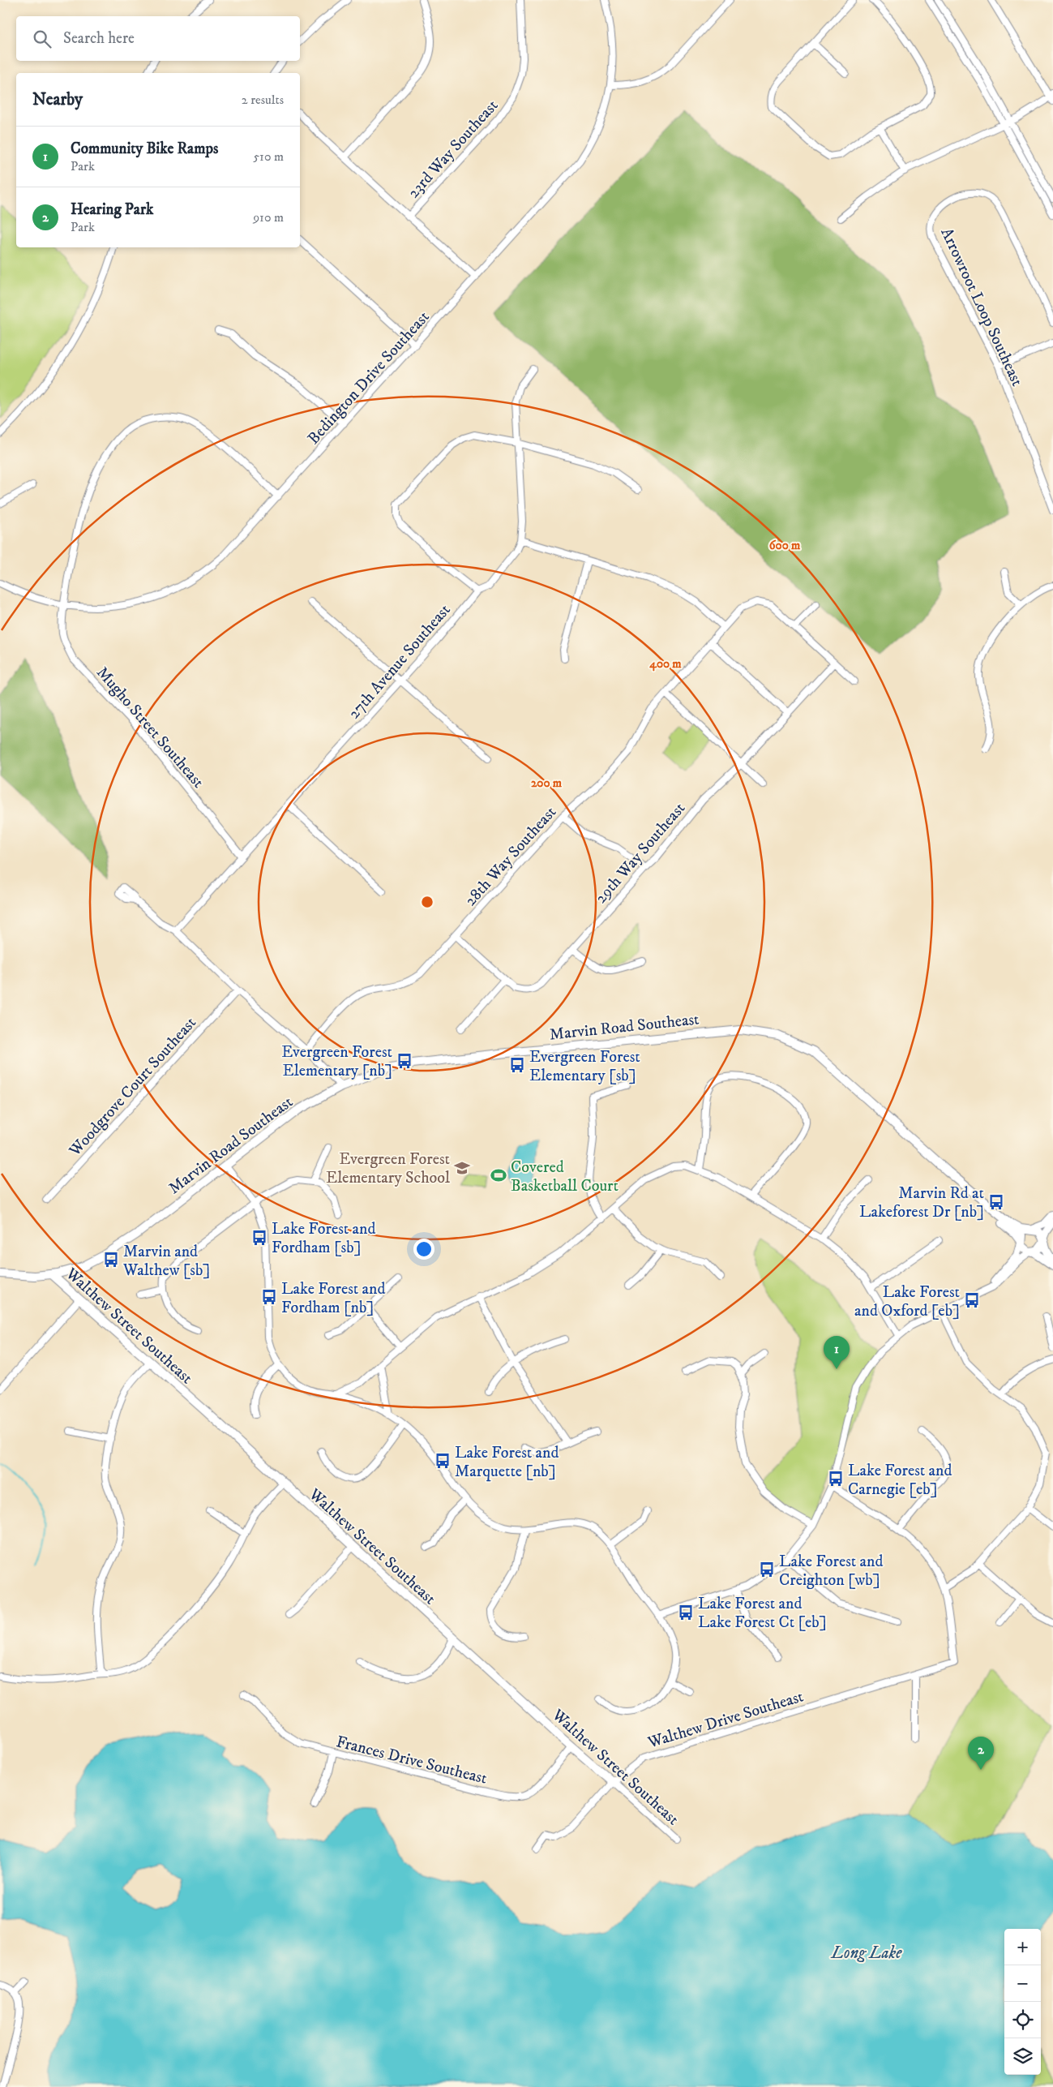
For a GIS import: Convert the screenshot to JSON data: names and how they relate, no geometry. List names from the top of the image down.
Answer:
{
  "streets": {
    "street": [
      "23rd Way Southeast",
      "Arrowroot Loop Southeast",
      "Bedington Drive Southeast",
      "27th Avenue Southeast",
      "Mugho Street Southeast",
      "29th Way Southeast",
      "28th Way Southeast",
      "Marvin Road Southeast",
      "Woodgrove Court Southeast",
      "Walthew Street Southeast",
      "Walthew Drive Southeast",
      "Frances Drive Southeast"
    ]
  },
  "crossings": [
    ["Bedington Drive Southeast", "Mugho Street Southeast"],
    ["27th Avenue Southeast", "Mugho Street Southeast"],
    ["29th Way Southeast", "28th Way Southeast"],
    ["Marvin Road Southeast", "Walthew Street Southeast"],
    ["Walthew Street Southeast", "Walthew Drive Southeast"],
    ["Walthew Street Southeast", "Frances Drive Southeast"]
  ],
  "water": ["Long Lake"],
  "places": {
    "bus stop": [
      "Evergreen Forest Elementary [nb]",
      "Evergreen Forest Elementary [sb]",
      "Marvin Rd at Lakeforest Dr [nb]",
      "Lake Forest and Fordham [sb]",
      "Marvin and Walthew [sb]",
      "Lake Forest and Fordham [nb]",
      "Lake Forest and Oxford [eb]",
      "Lake Forest and Marquette [nb]",
      "Lake Forest and Carnegie [eb]",
      "Lake Forest and Creighton [wb]",
      "Lake Forest and Lake Forest Ct [eb]"
    ],
    "school or university": ["Evergreen Forest Elementary School"],
    "sports": ["Covered Basketball Court"]
  },
  "page": {
    "search": "Search here",
    "heading": ["Nearby", "2 results"],
    "list": [
      {
        "mark": "1",
        "name": "Community Bike Ramps",
        "note": "Park",
        "value": "510 m"
      },
      {
        "mark": "2",
        "name": "Hearing Park",
        "note": "Park",
        "value": "910 m"
      }
    ],
    "pins": ["1", "2"],
    "map_buttons": ["+", "−"]
  },
  "rings": ["600 m", "400 m", "200 m"]
}
